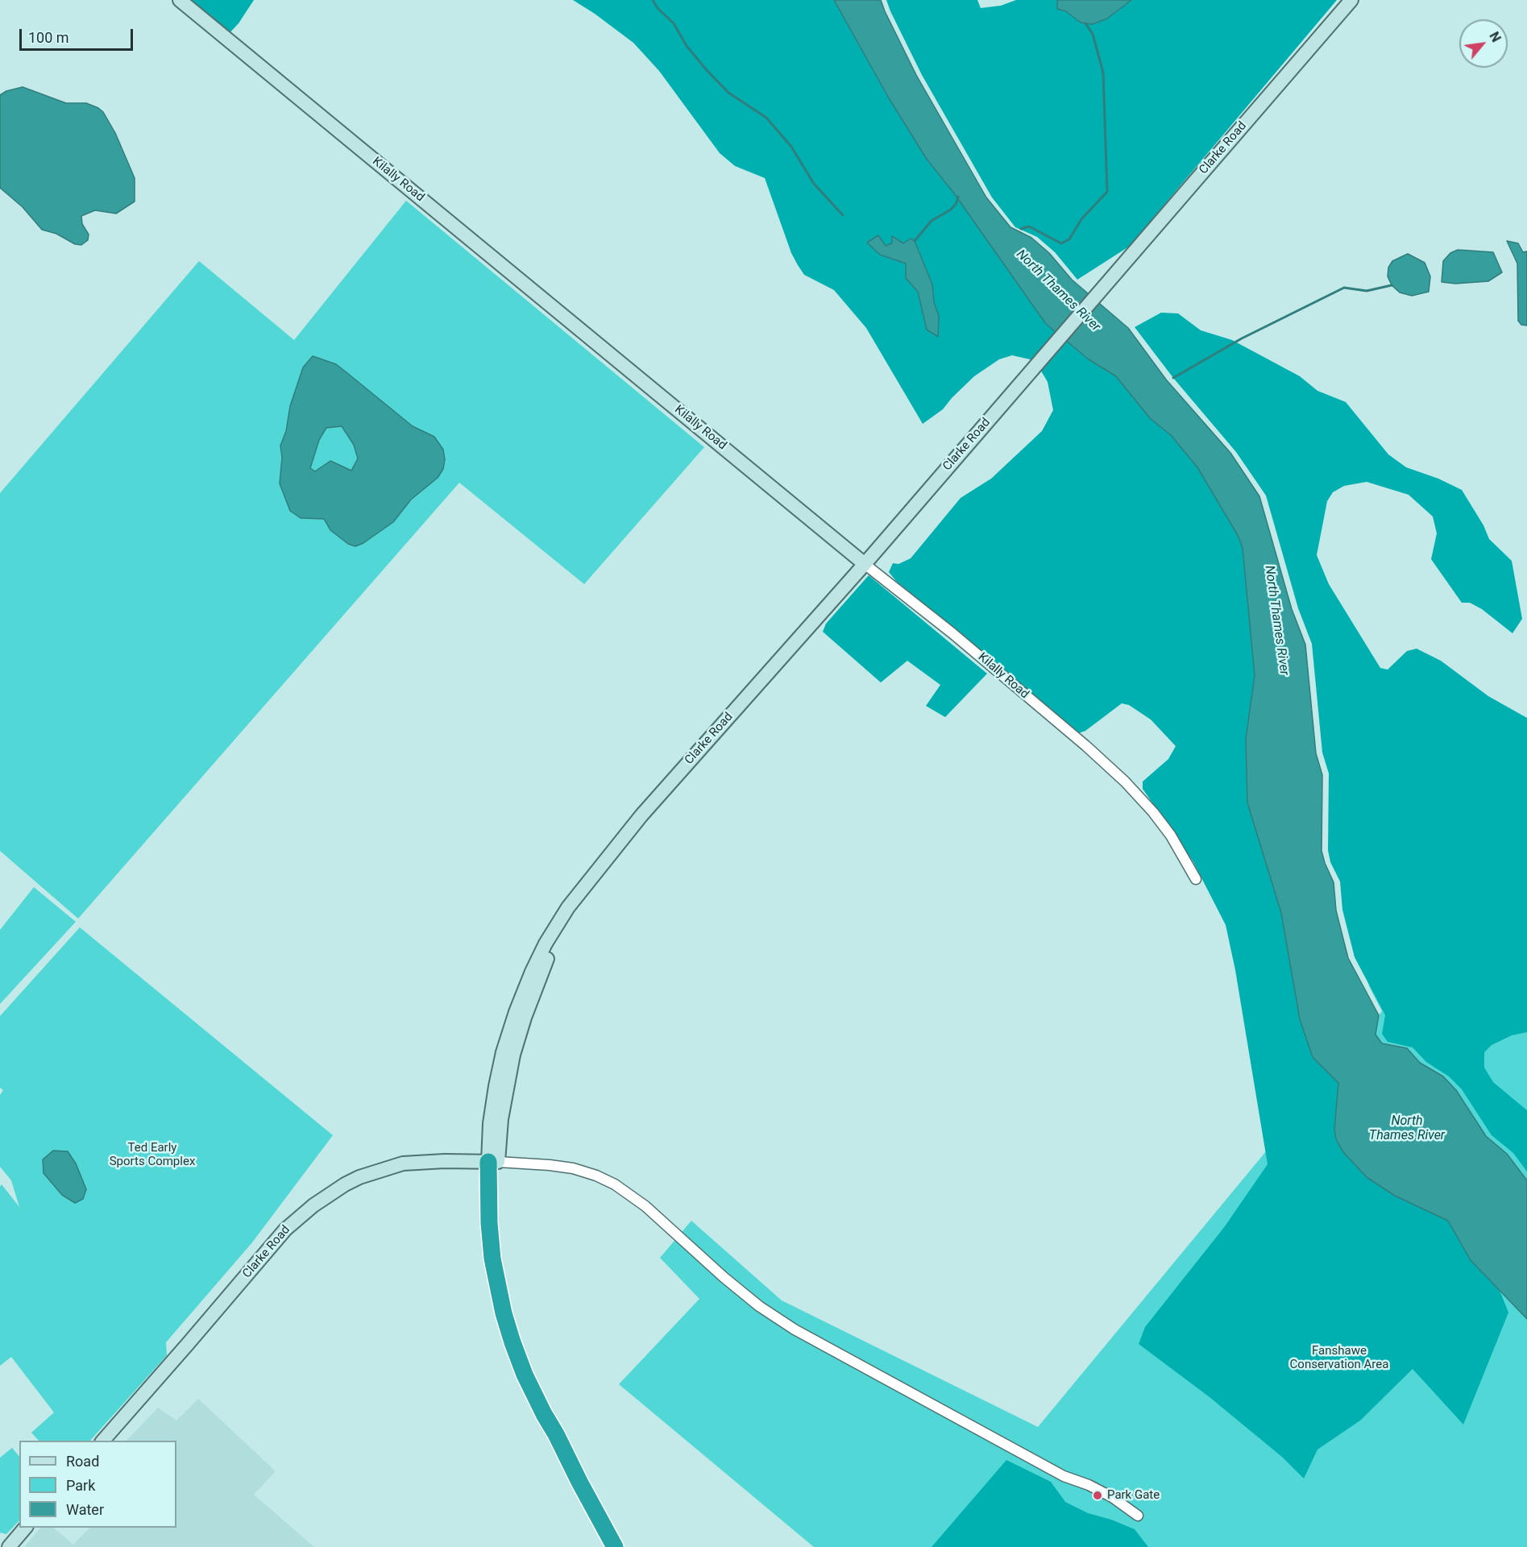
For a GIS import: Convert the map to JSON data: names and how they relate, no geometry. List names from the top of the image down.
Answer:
{
  "streets": {
    "main road": ["Clarke Road", "Kilally Road"]
  },
  "crossings": [
    ["Clarke Road", "Kilally Road"]
  ],
  "water": ["North Thames River"],
  "parks": ["Ted Early Sports Complex", "Fanshawe Conservation Area"],
  "places": ["Park Gate"],
  "legend": ["Road", "Park", "Water"],
  "scale_bar": "100 m",
  "north": "top right"
}
